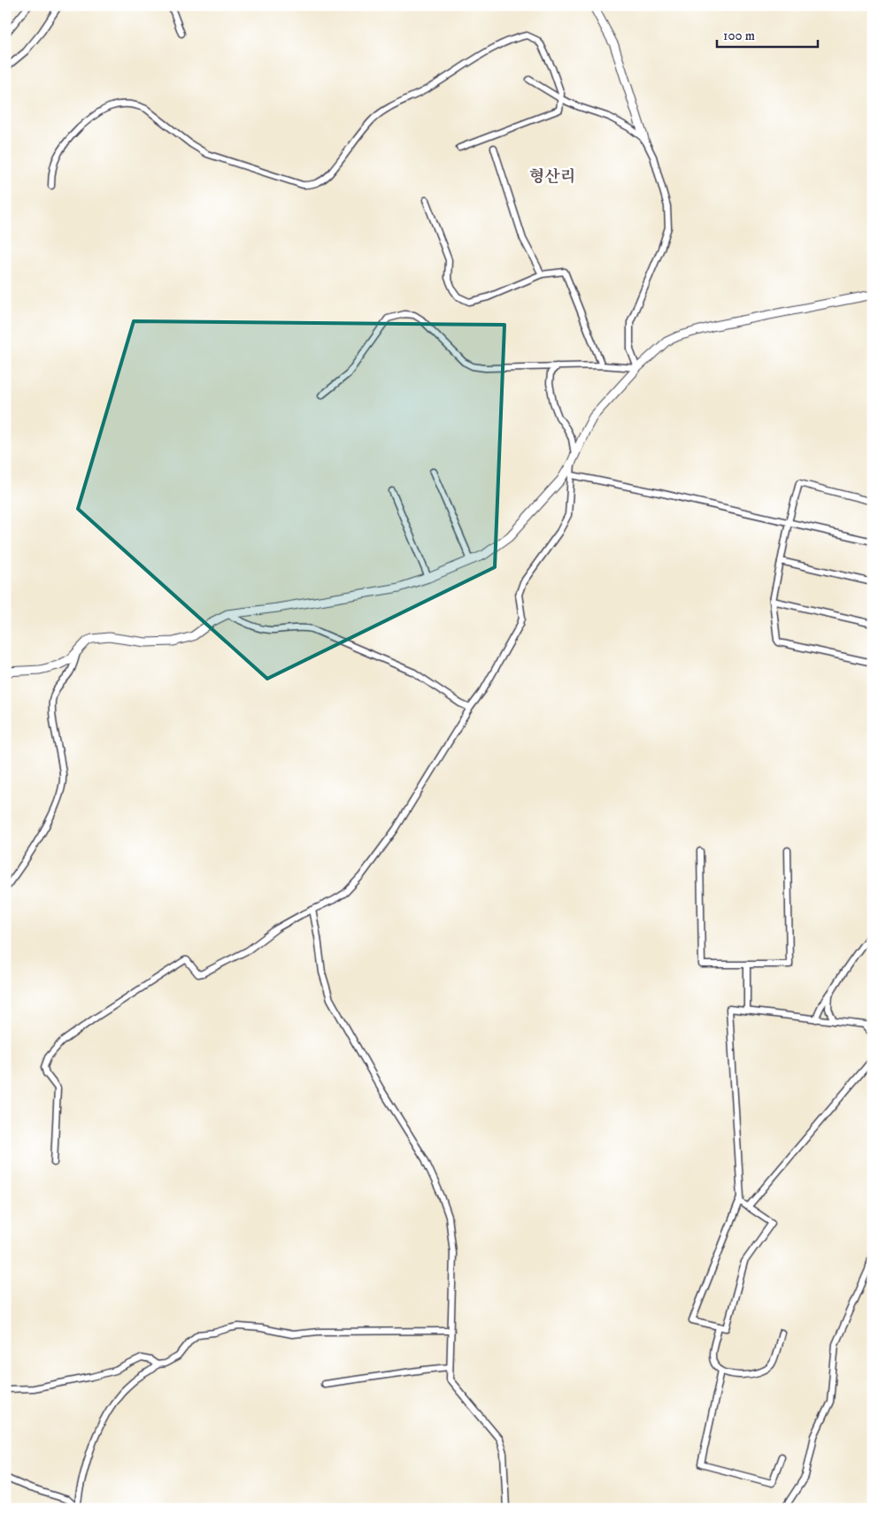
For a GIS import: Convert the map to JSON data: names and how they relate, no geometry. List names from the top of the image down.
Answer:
{
  "districts": ["형산리"],
  "scale_bar": "100 m"
}
